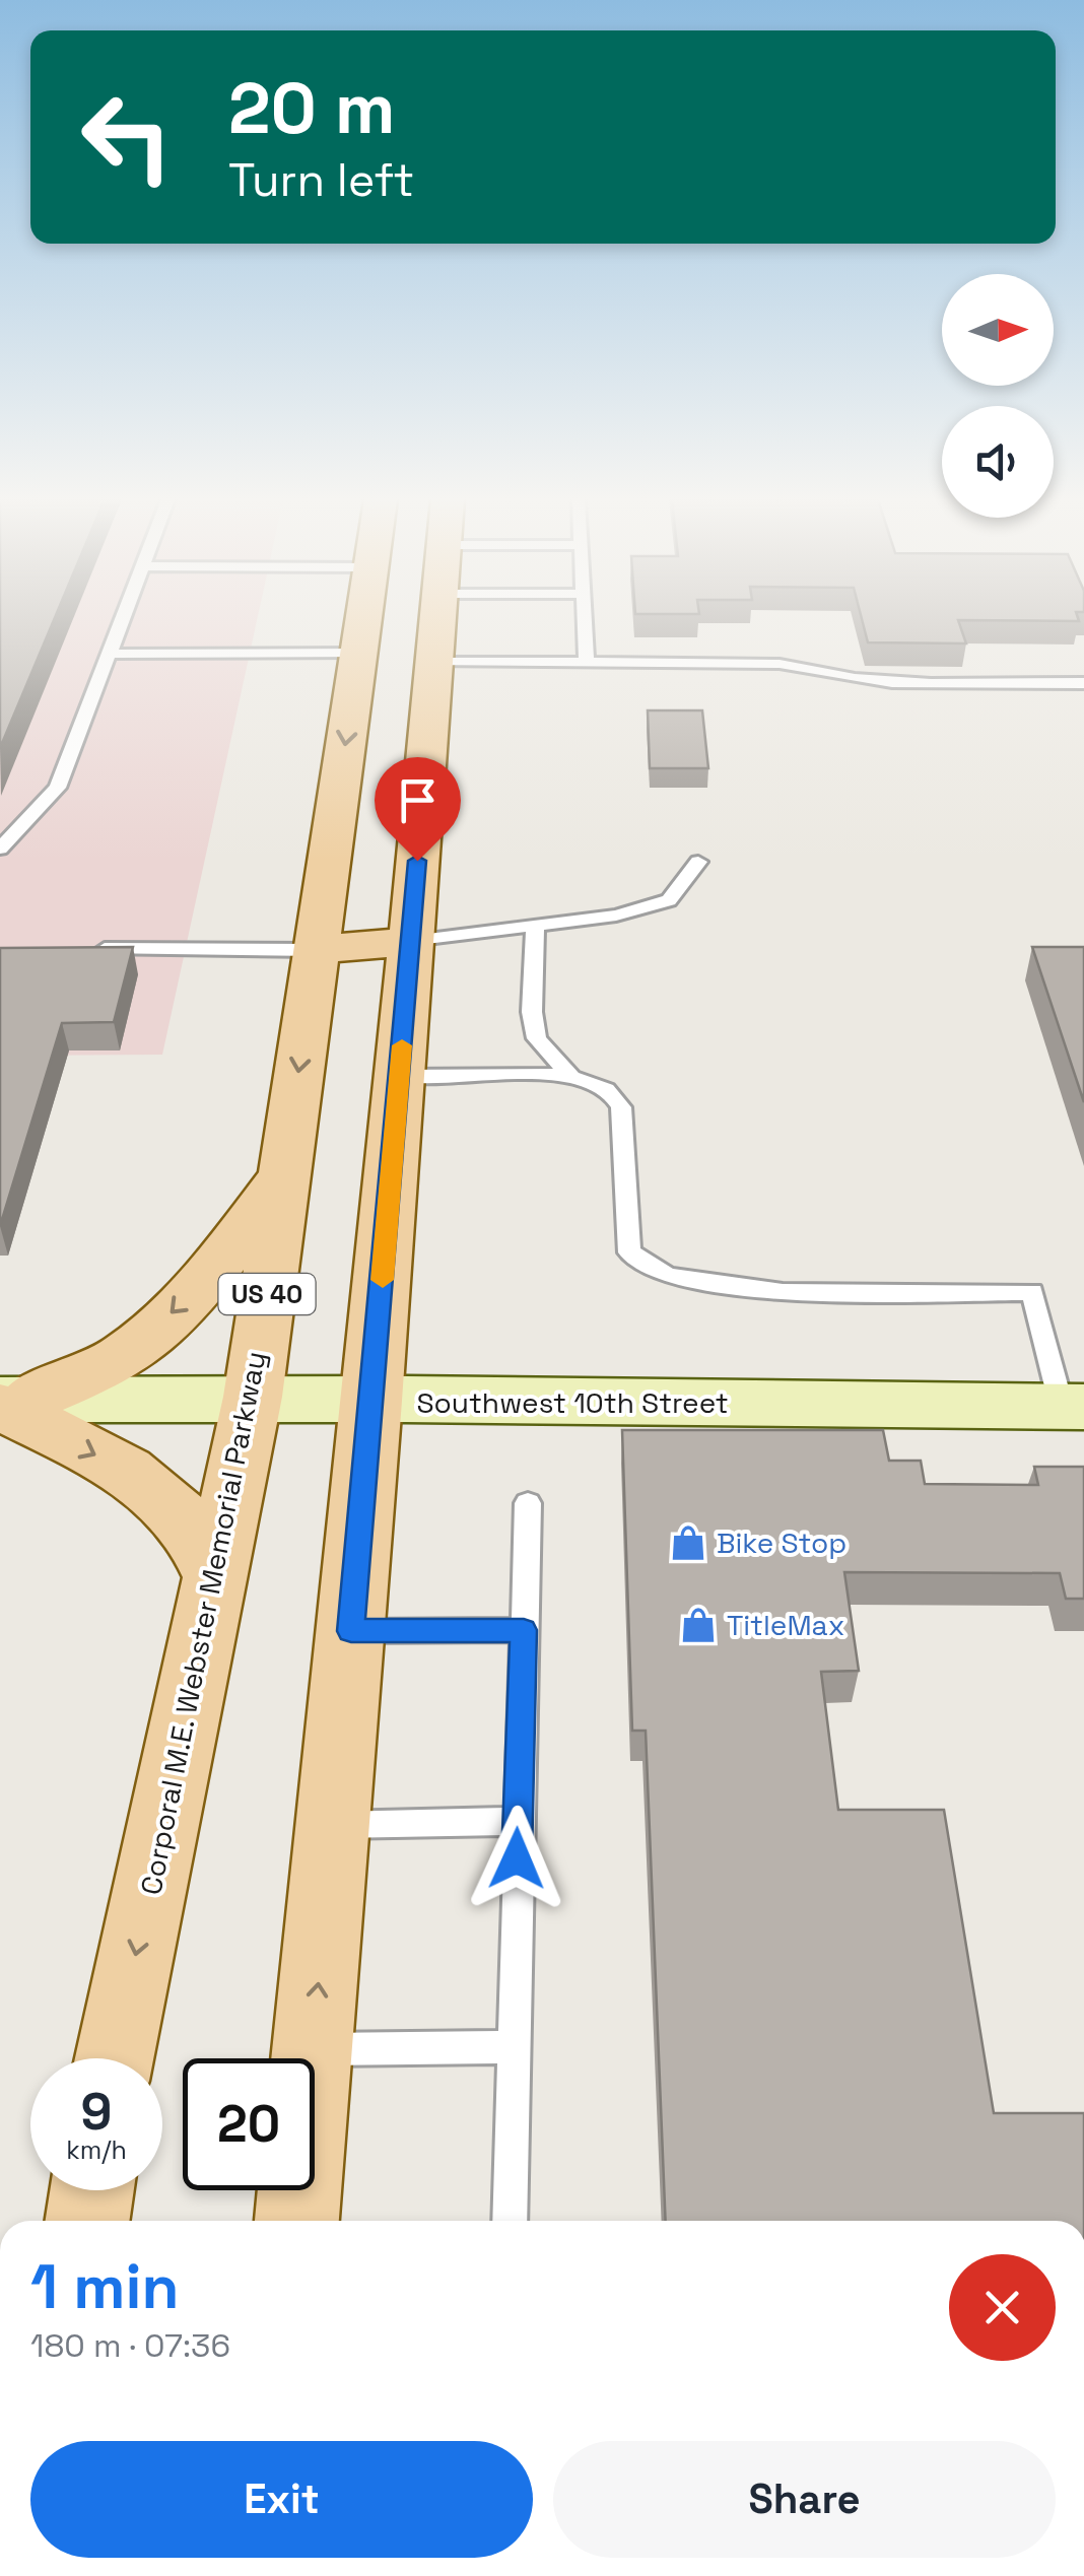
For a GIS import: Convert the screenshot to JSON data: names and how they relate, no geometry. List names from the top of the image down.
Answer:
{
  "streets": {
    "main road": ["US 40", "Corporal M.E. Webster Memorial Parkway"],
    "street": ["Southwest 10th Street"]
  },
  "crossings": [
    ["Southwest 10th Street", "Corporal M.E. Webster Memorial Parkway"]
  ],
  "places": {
    "shop": ["Bike Stop", "TitleMax"]
  },
  "north": "right",
  "page": {
    "turn": ["20 m", "Turn left"],
    "speed": "9 km/h",
    "limit": "20",
    "heading": ["1 min", "180 m · 07:36"],
    "buttons": ["Exit", "Share"]
  }
}
